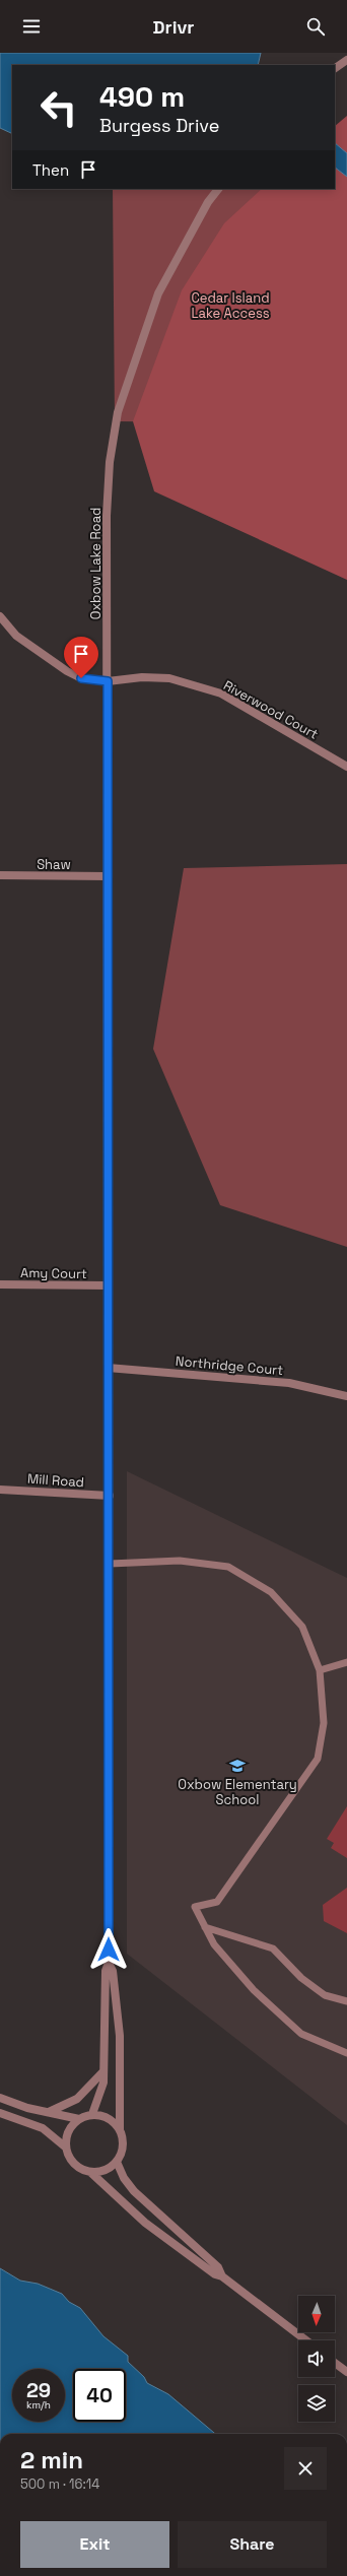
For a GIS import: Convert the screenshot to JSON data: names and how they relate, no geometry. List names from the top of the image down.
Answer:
{
  "streets": {
    "street": [
      "Oxbow Lake Road",
      "Riverwood Court",
      "Shaw",
      "Amy Court",
      "Northridge Court",
      "Mill Road"
    ]
  },
  "crossings": [
    ["Oxbow Lake Road", "Riverwood Court"],
    ["Oxbow Lake Road", "Shaw"],
    ["Oxbow Lake Road", "Amy Court"],
    ["Oxbow Lake Road", "Northridge Court"],
    ["Oxbow Lake Road", "Mill Road"]
  ],
  "parks": ["Cedar Island Lake Access"],
  "places": {
    "school or university": ["Oxbow Elementary School"]
  },
  "north": "bottom",
  "page": {
    "header": "Drivr",
    "turn": ["490 m", "Burgess Drive"],
    "then": "Then",
    "speed": "29 km/h",
    "limit": "40",
    "heading": ["2 min", "500 m · 16:14"],
    "buttons": ["Exit", "Share"]
  }
}
